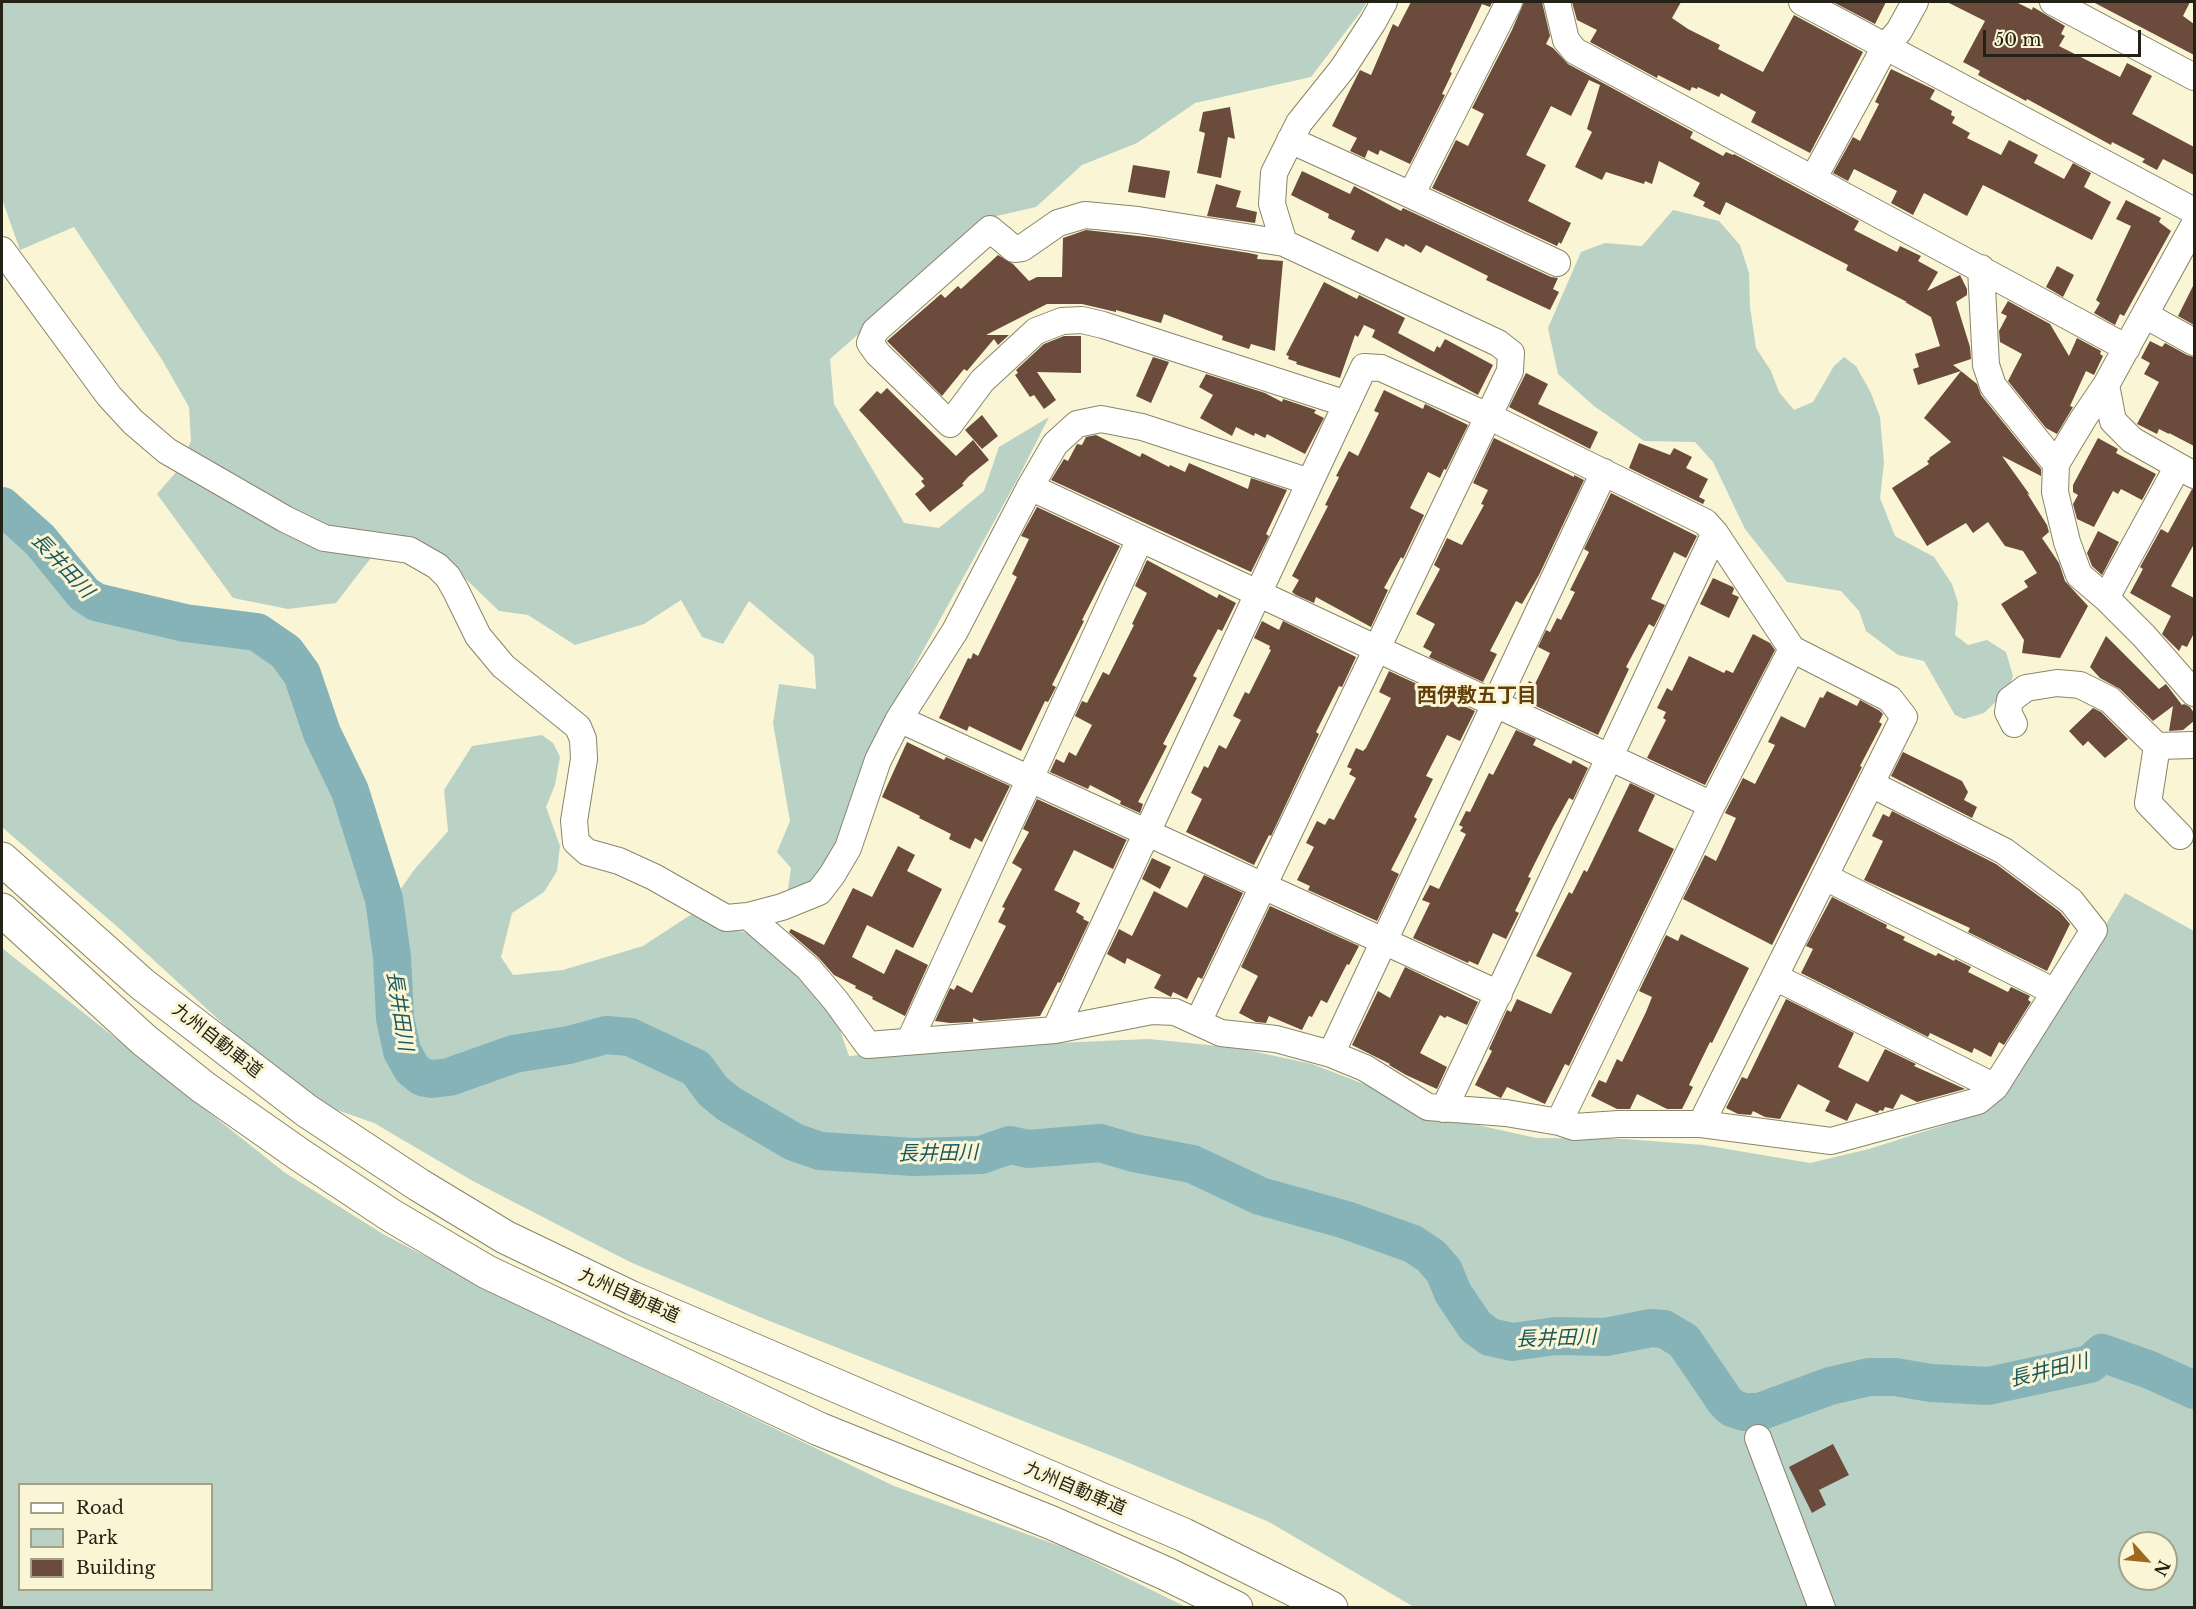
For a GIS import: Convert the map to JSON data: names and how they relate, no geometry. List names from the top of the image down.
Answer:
{
  "streets": {
    "highway": ["九州自動車道"]
  },
  "districts": ["西伊敷五丁目"],
  "water": ["長井田川"],
  "legend": ["Road", "Park", "Building"],
  "scale_bar": "50 m",
  "north": "bottom right"
}
